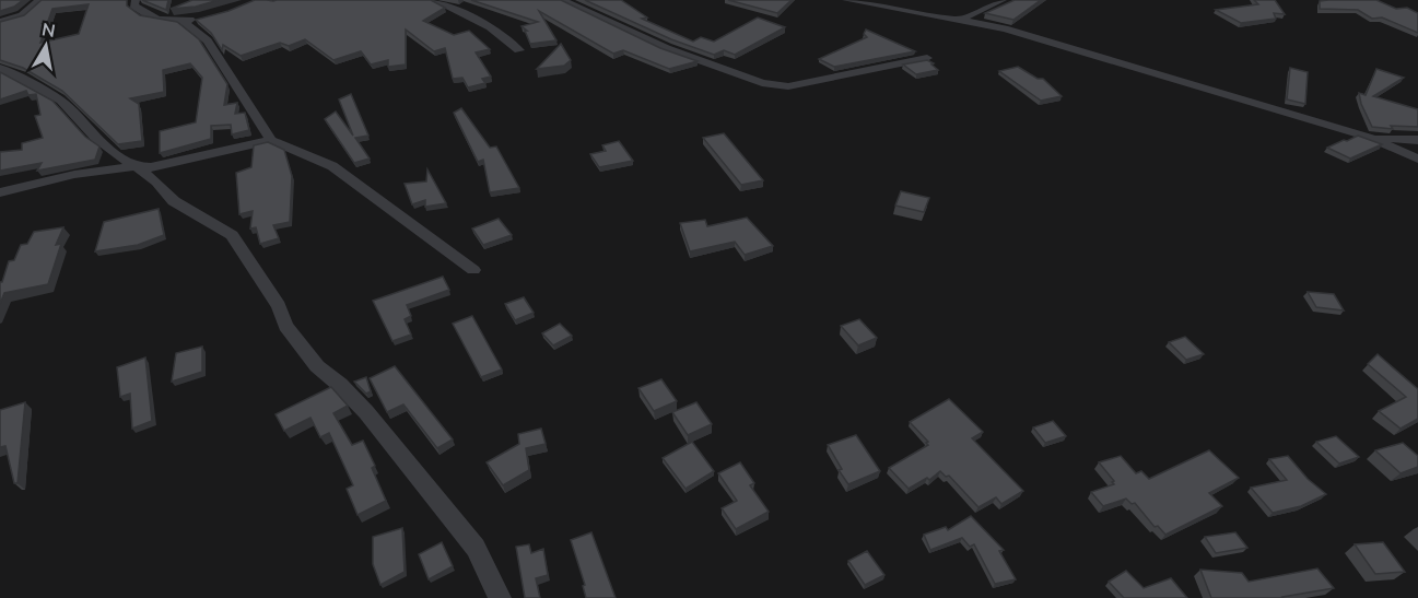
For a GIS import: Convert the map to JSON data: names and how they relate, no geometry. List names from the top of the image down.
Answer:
{
  "north": "top"
}
